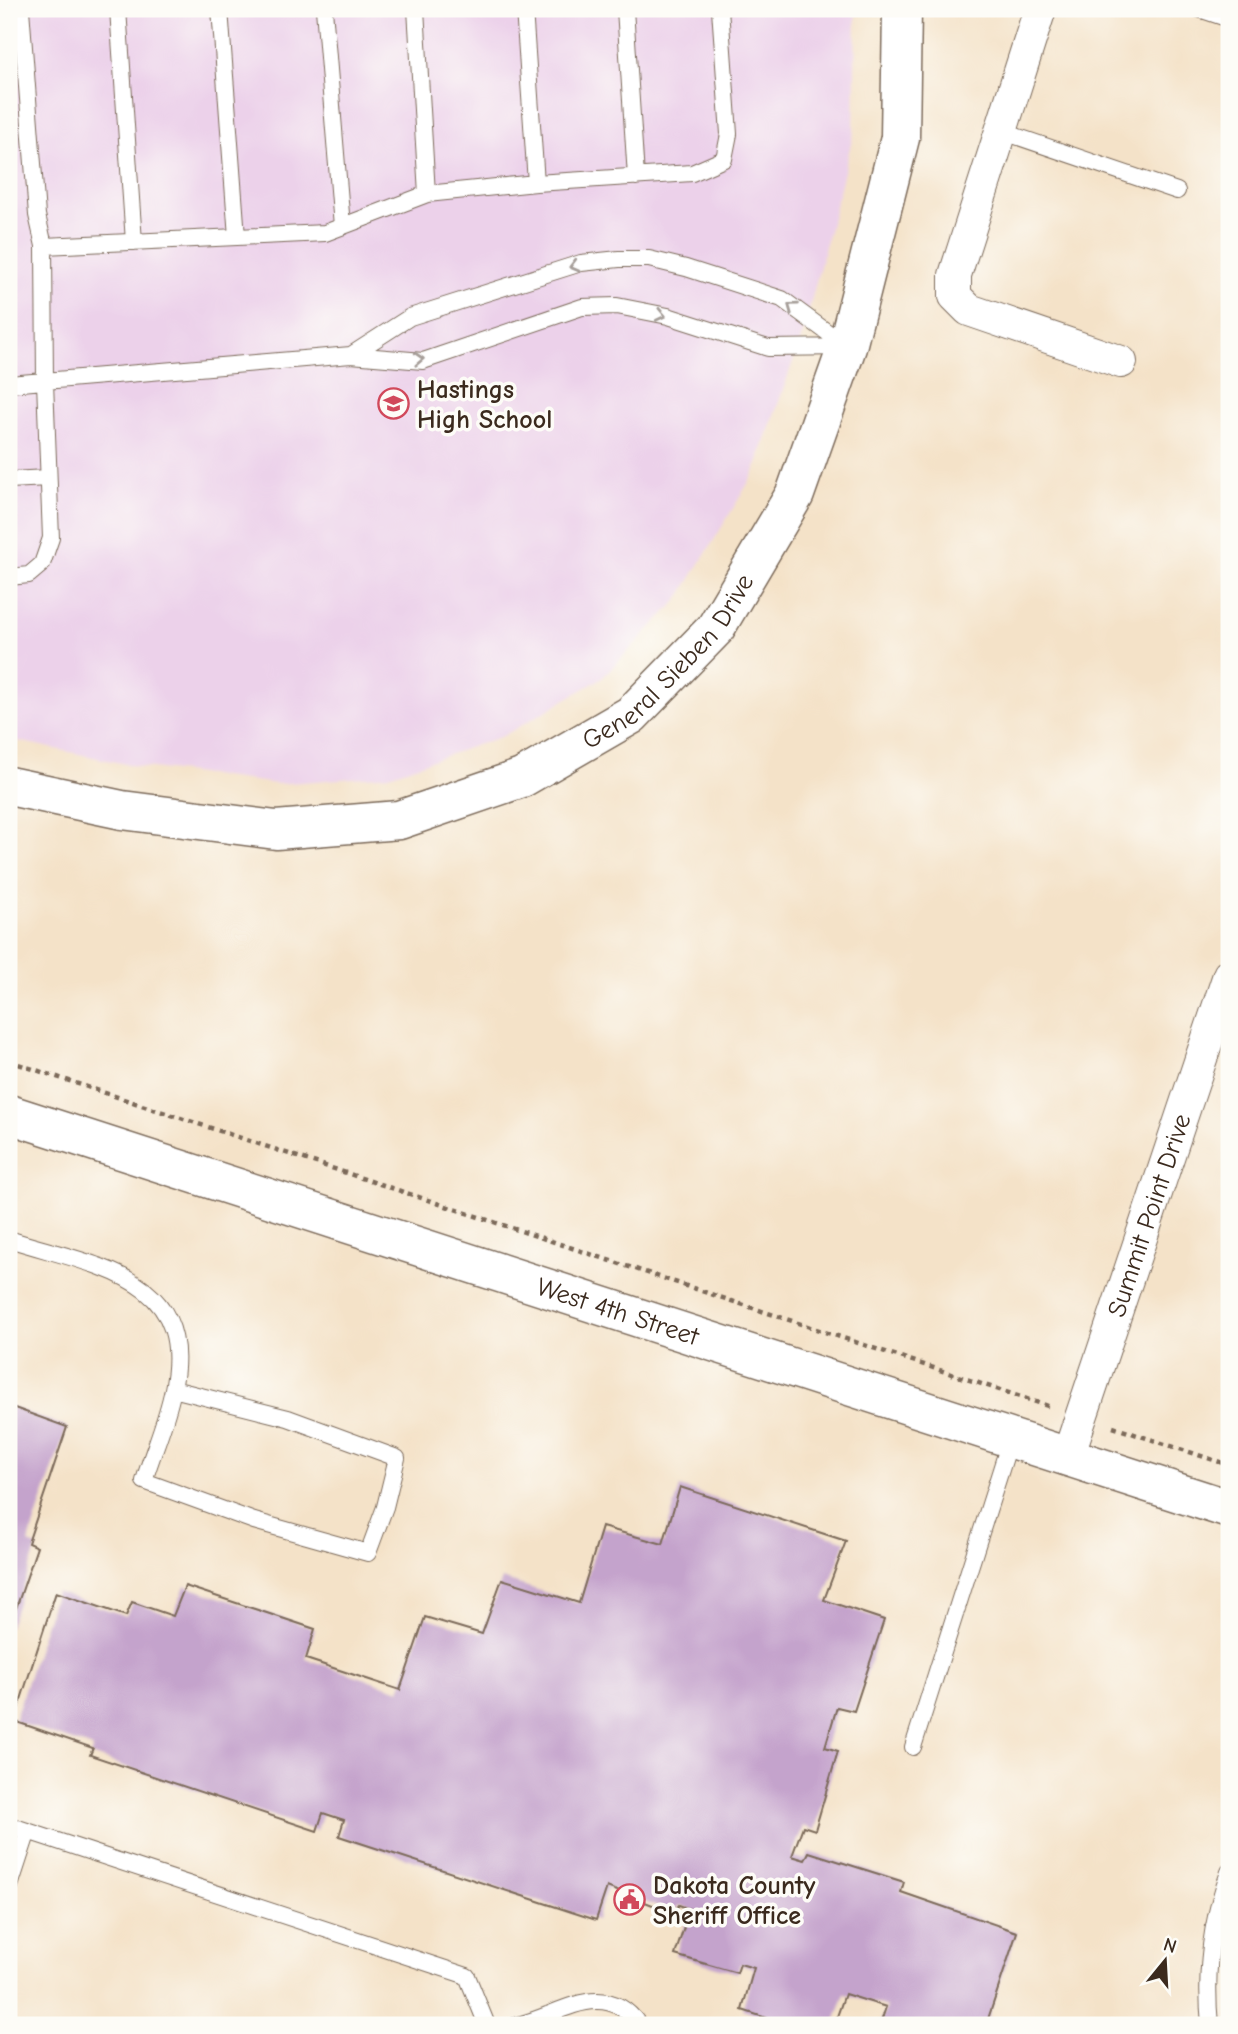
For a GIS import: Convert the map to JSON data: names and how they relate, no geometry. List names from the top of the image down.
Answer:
{
  "streets": {
    "street": ["General Sieben Drive", "Summit Point Drive", "West 4th Street"]
  },
  "crossings": [
    ["Summit Point Drive", "West 4th Street"]
  ],
  "places": {
    "school or university": ["Hastings High School"],
    "public building": ["Dakota County Sheriff Office"]
  },
  "north": "top"
}
